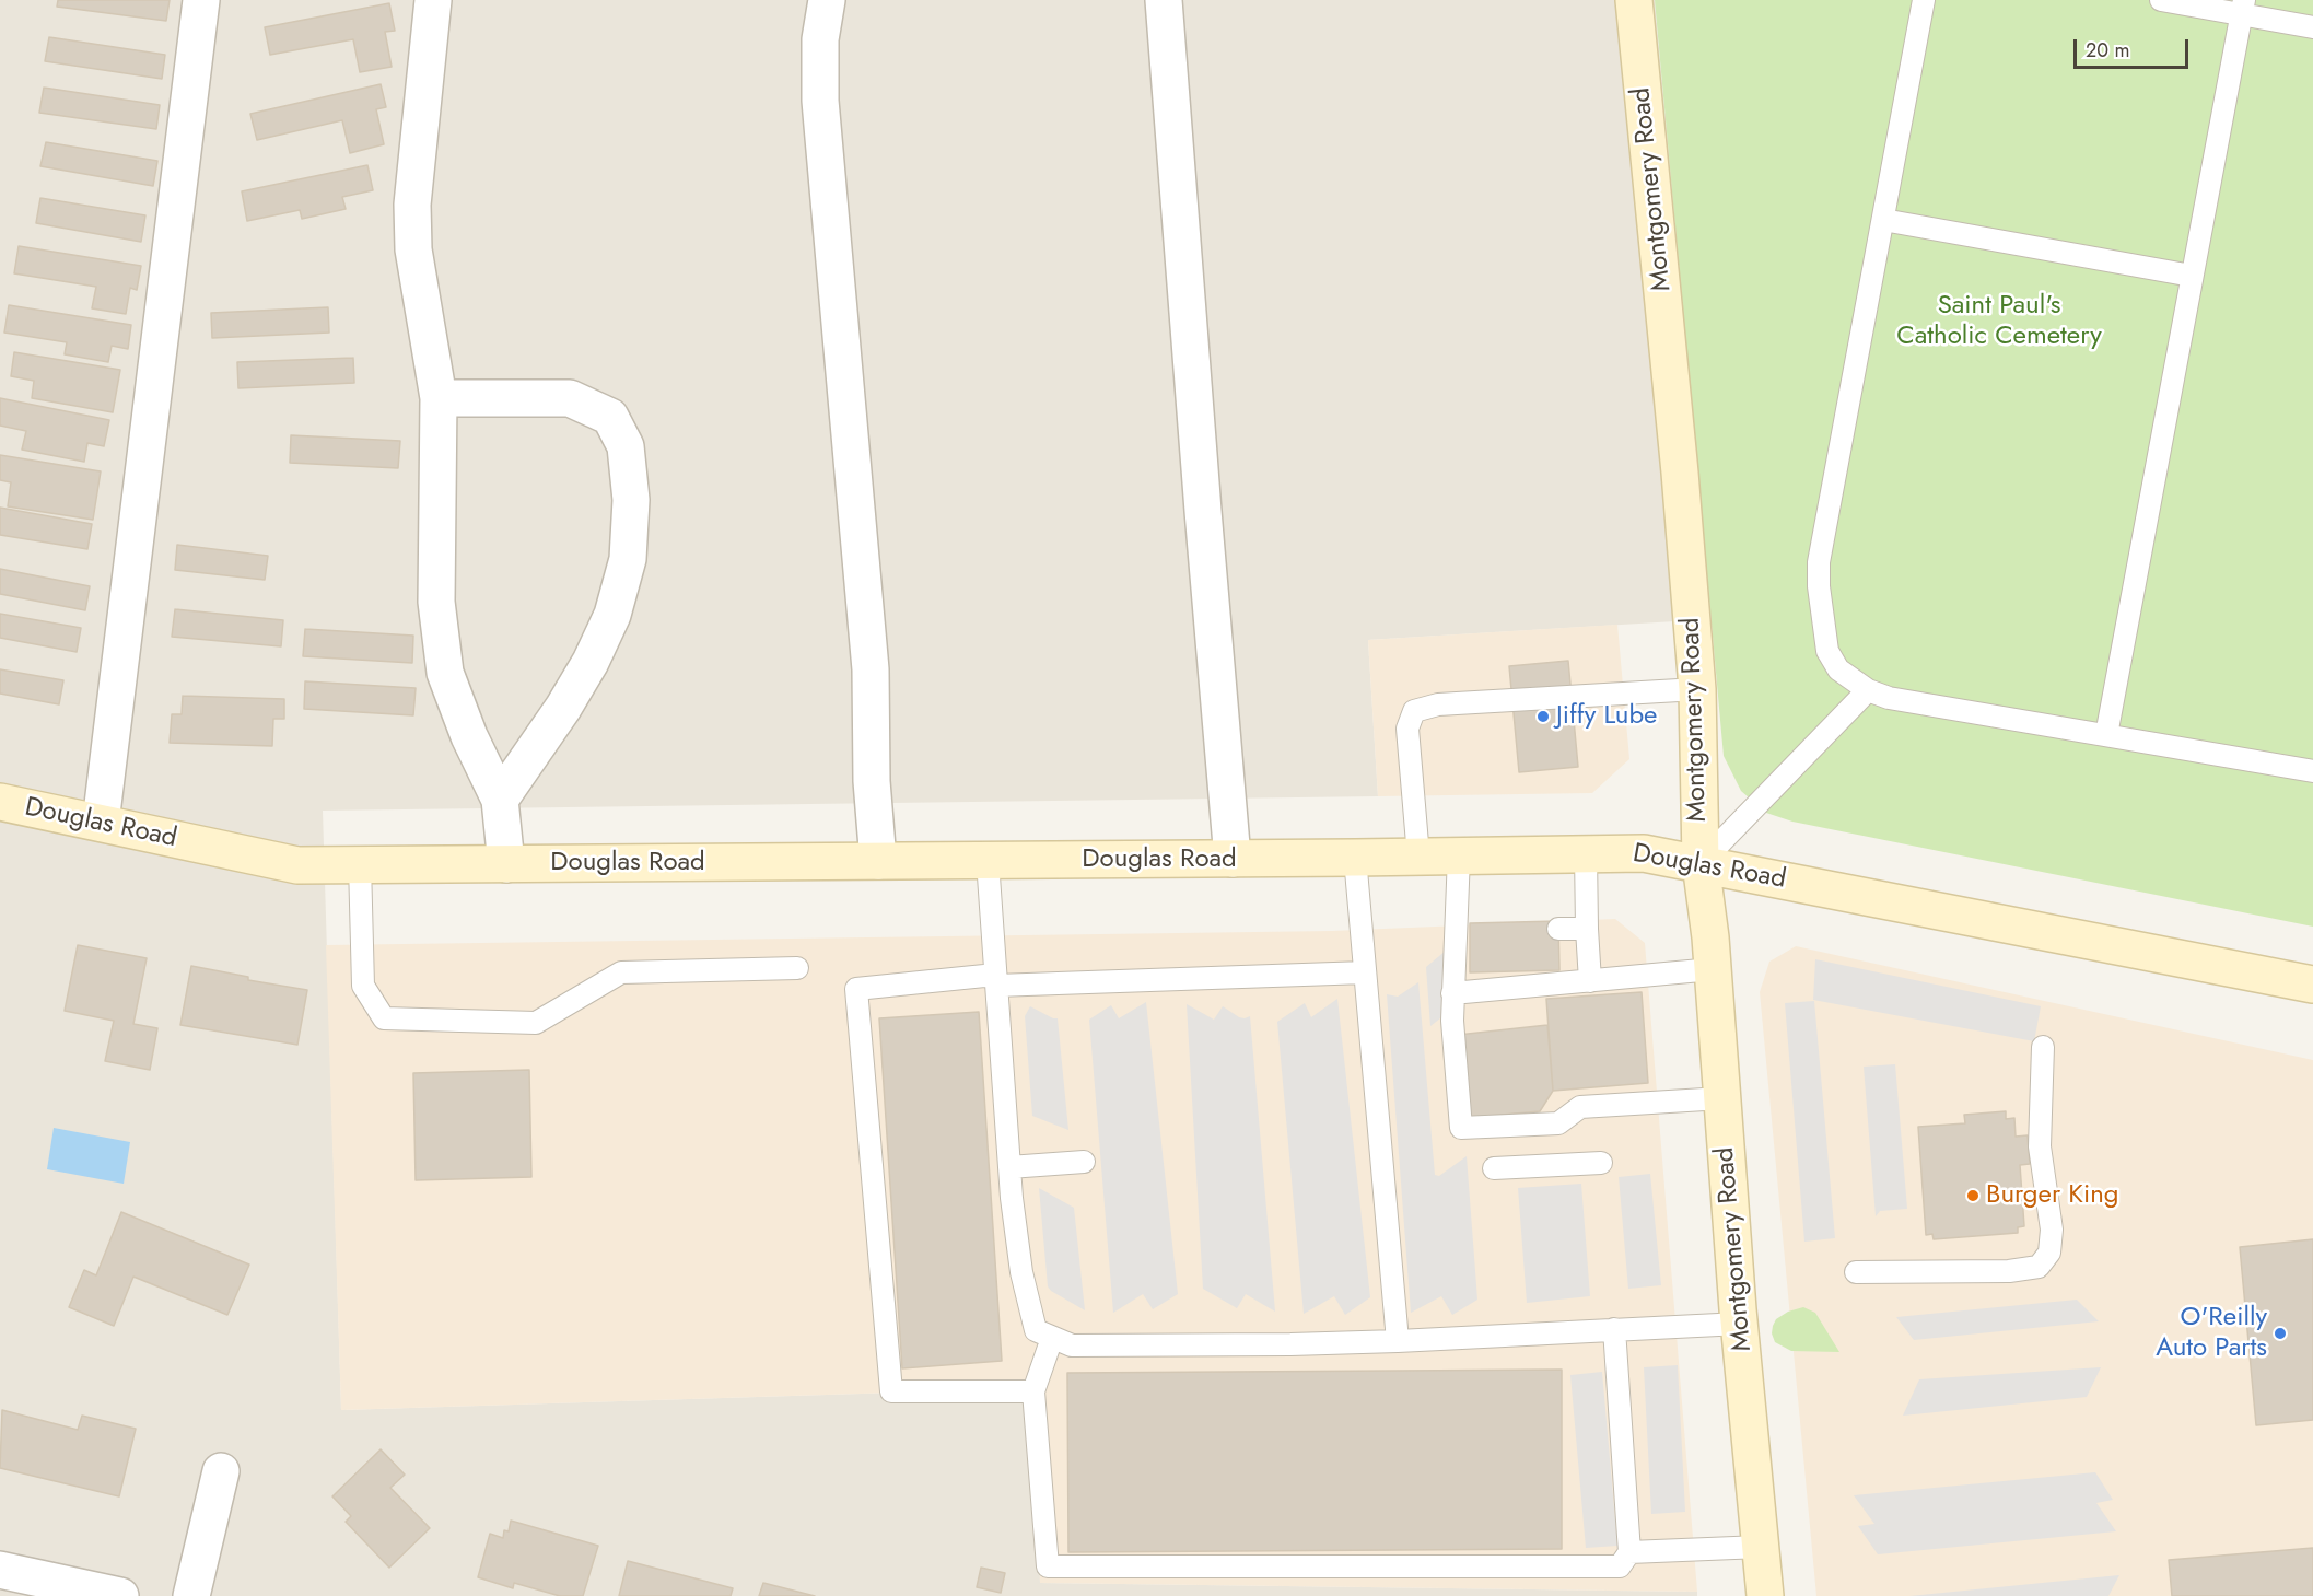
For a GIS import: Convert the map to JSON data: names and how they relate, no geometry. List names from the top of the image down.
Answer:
{
  "streets": {
    "street": ["Montgomery Road", "Douglas Road"]
  },
  "crossings": [
    ["Montgomery Road", "Douglas Road"]
  ],
  "parks": ["Saint Paul's Catholic Cemetery"],
  "places": ["Jiffy Lube", "Burger King", "O'Reilly Auto Parts"],
  "scale_bar": "20 m"
}
